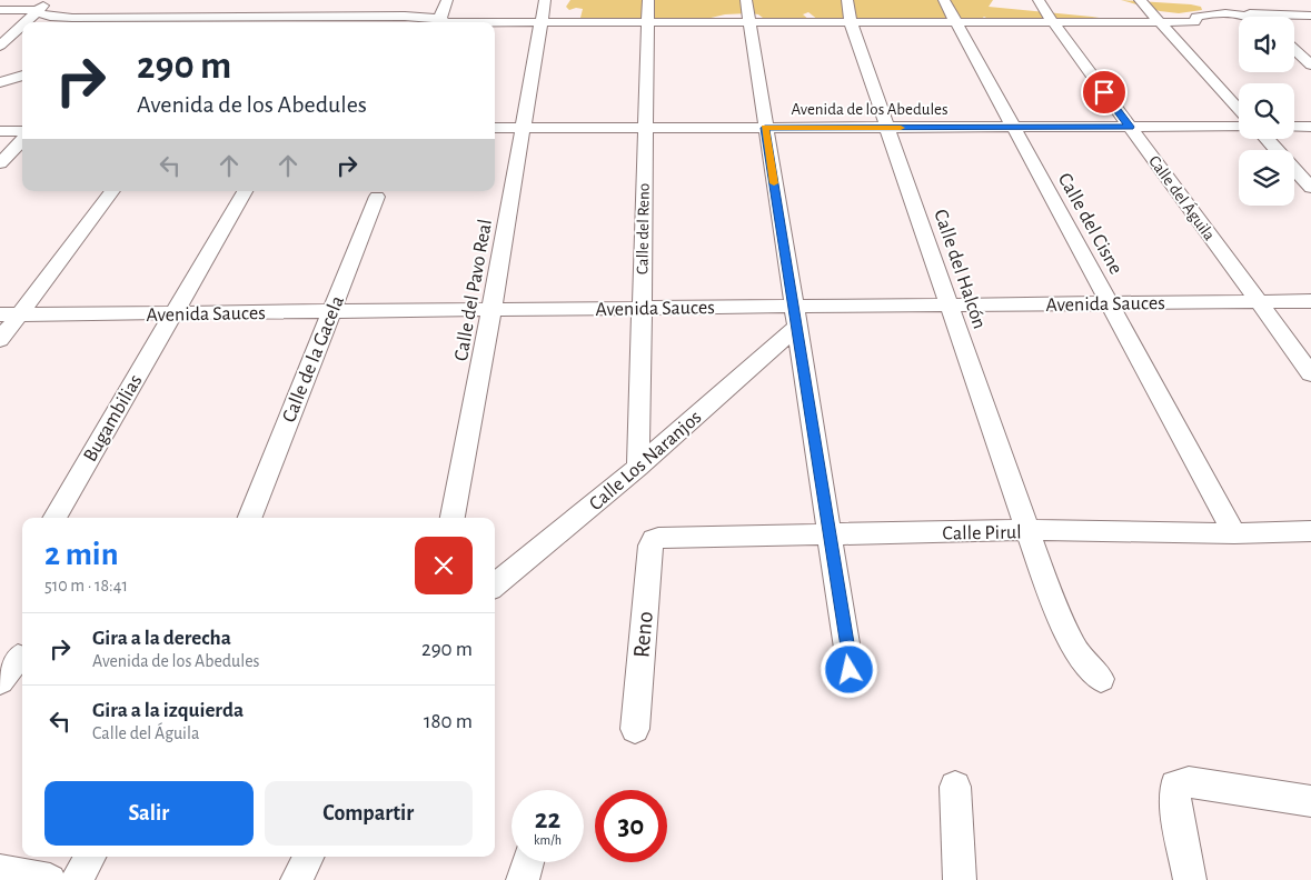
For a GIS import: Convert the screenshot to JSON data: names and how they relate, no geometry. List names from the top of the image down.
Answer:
{
  "streets": {
    "street": [
      "Avenida de los Abedules",
      "Calle del Águila",
      "Calle del Cisne",
      "Calle del Reno",
      "Calle del Halcón",
      "Calle del Pavo Real",
      "Avenida Sauces",
      "Calle de la Gacela",
      "Bugambilias",
      "Calle Los Naranjos",
      "Calle Pirul",
      "Reno"
    ]
  },
  "crossings": [
    ["Avenida de los Abedules", "Calle del Águila"],
    ["Avenida de los Abedules", "Calle del Cisne"],
    ["Avenida de los Abedules", "Calle del Reno"],
    ["Avenida de los Abedules", "Calle del Halcón"],
    ["Avenida de los Abedules", "Calle del Pavo Real"],
    ["Calle del Águila", "Avenida Sauces"],
    ["Calle del Cisne", "Avenida Sauces"],
    ["Calle del Cisne", "Calle Pirul"],
    ["Calle del Reno", "Avenida Sauces"],
    ["Calle del Reno", "Calle Los Naranjos"],
    ["Calle del Halcón", "Avenida Sauces"],
    ["Calle del Halcón", "Calle Pirul"],
    ["Calle del Pavo Real", "Avenida Sauces"],
    ["Avenida Sauces", "Calle de la Gacela"],
    ["Avenida Sauces", "Bugambilias"],
    ["Avenida Sauces", "Calle Los Naranjos"],
    ["Calle Pirul", "Reno"]
  ],
  "page": {
    "turn": ["290 m", "Avenida de los Abedules"],
    "heading": ["2 min", "510 m · 18:41"],
    "list": [
      {
        "name": "Gira a la derecha",
        "note": "Avenida de los Abedules",
        "value": "290 m"
      },
      {
        "name": "Gira a la izquierda",
        "note": "Calle del Águila",
        "value": "180 m"
      }
    ],
    "buttons": ["Salir", "Compartir"],
    "speed": "22 km/h",
    "limit": "30"
  }
}
